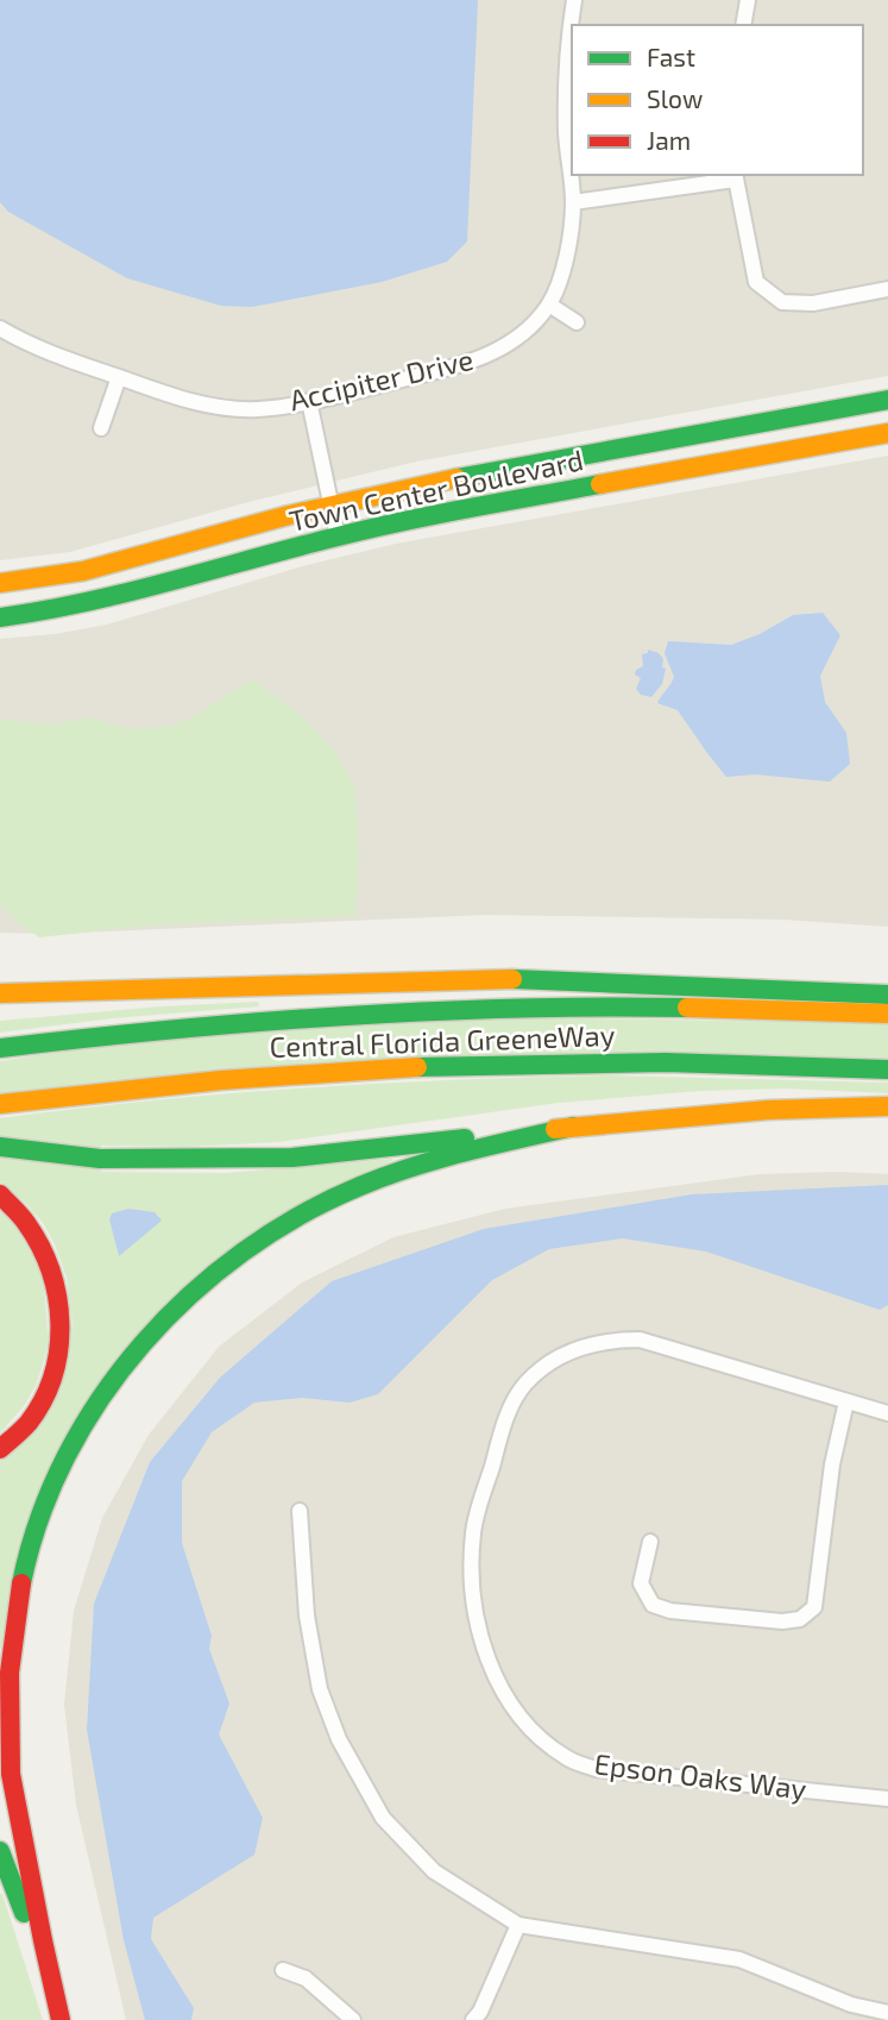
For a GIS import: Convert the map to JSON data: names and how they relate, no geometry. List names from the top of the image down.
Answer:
{
  "streets": {
    "main road": ["Town Center Boulevard", "Central Florida GreeneWay"],
    "street": ["Accipiter Drive", "Epson Oaks Way"]
  },
  "legend": ["Fast", "Slow", "Jam"]
}
